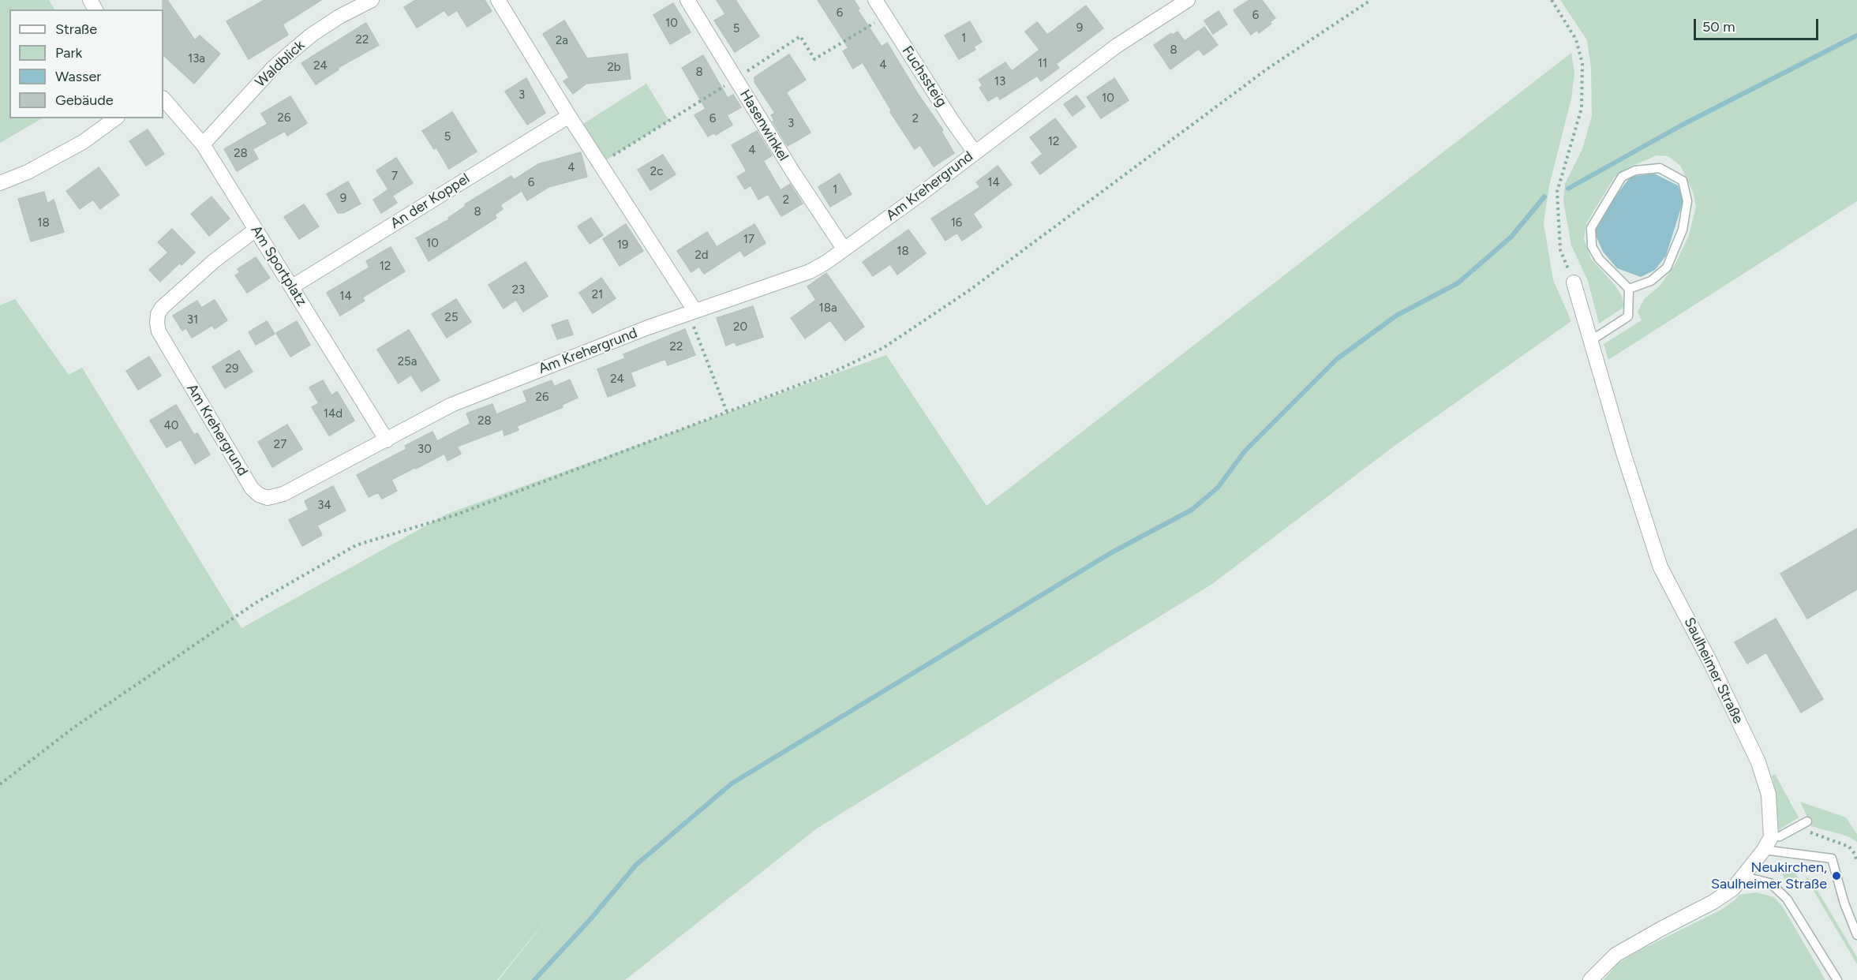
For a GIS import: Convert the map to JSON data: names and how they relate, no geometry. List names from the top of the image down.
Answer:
{
  "streets": {
    "street": [
      "Waldblick",
      "Fuchssteig",
      "Hasenwinkel",
      "Am Krehergrund",
      "An der Koppel",
      "Am Sportplatz",
      "Saulheimer Straße"
    ]
  },
  "crossings": [
    ["Waldblick", "Am Sportplatz"],
    ["Fuchssteig", "Am Krehergrund"],
    ["Hasenwinkel", "Am Krehergrund"],
    ["Am Krehergrund", "Am Sportplatz"],
    ["An der Koppel", "Am Sportplatz"]
  ],
  "places": ["Neukirchen, Saulheimer Straße"],
  "house_numbers": [
    "6",
    "6",
    "10",
    "9",
    "5",
    "1",
    "22",
    "2a",
    "8",
    "13a",
    "11",
    "4",
    "24",
    "2b",
    "8",
    "13",
    "3",
    "10",
    "26",
    "6",
    "2",
    "3",
    "5",
    "12",
    "4",
    "28",
    "4",
    "2c",
    "7",
    "6",
    "14",
    "1",
    "9",
    "2",
    "8",
    "18",
    "16",
    "17",
    "10",
    "19",
    "18",
    "2d",
    "12",
    "23",
    "21",
    "14",
    "18a",
    "25",
    "31",
    "20",
    "22",
    "25a",
    "29",
    "24",
    "26",
    "14d",
    "28",
    "40",
    "27",
    "30",
    "34"
  ],
  "legend": [
    "Straße",
    "Park",
    "Wasser",
    "Gebäude"
  ],
  "scale_bar": "50 m"
}
